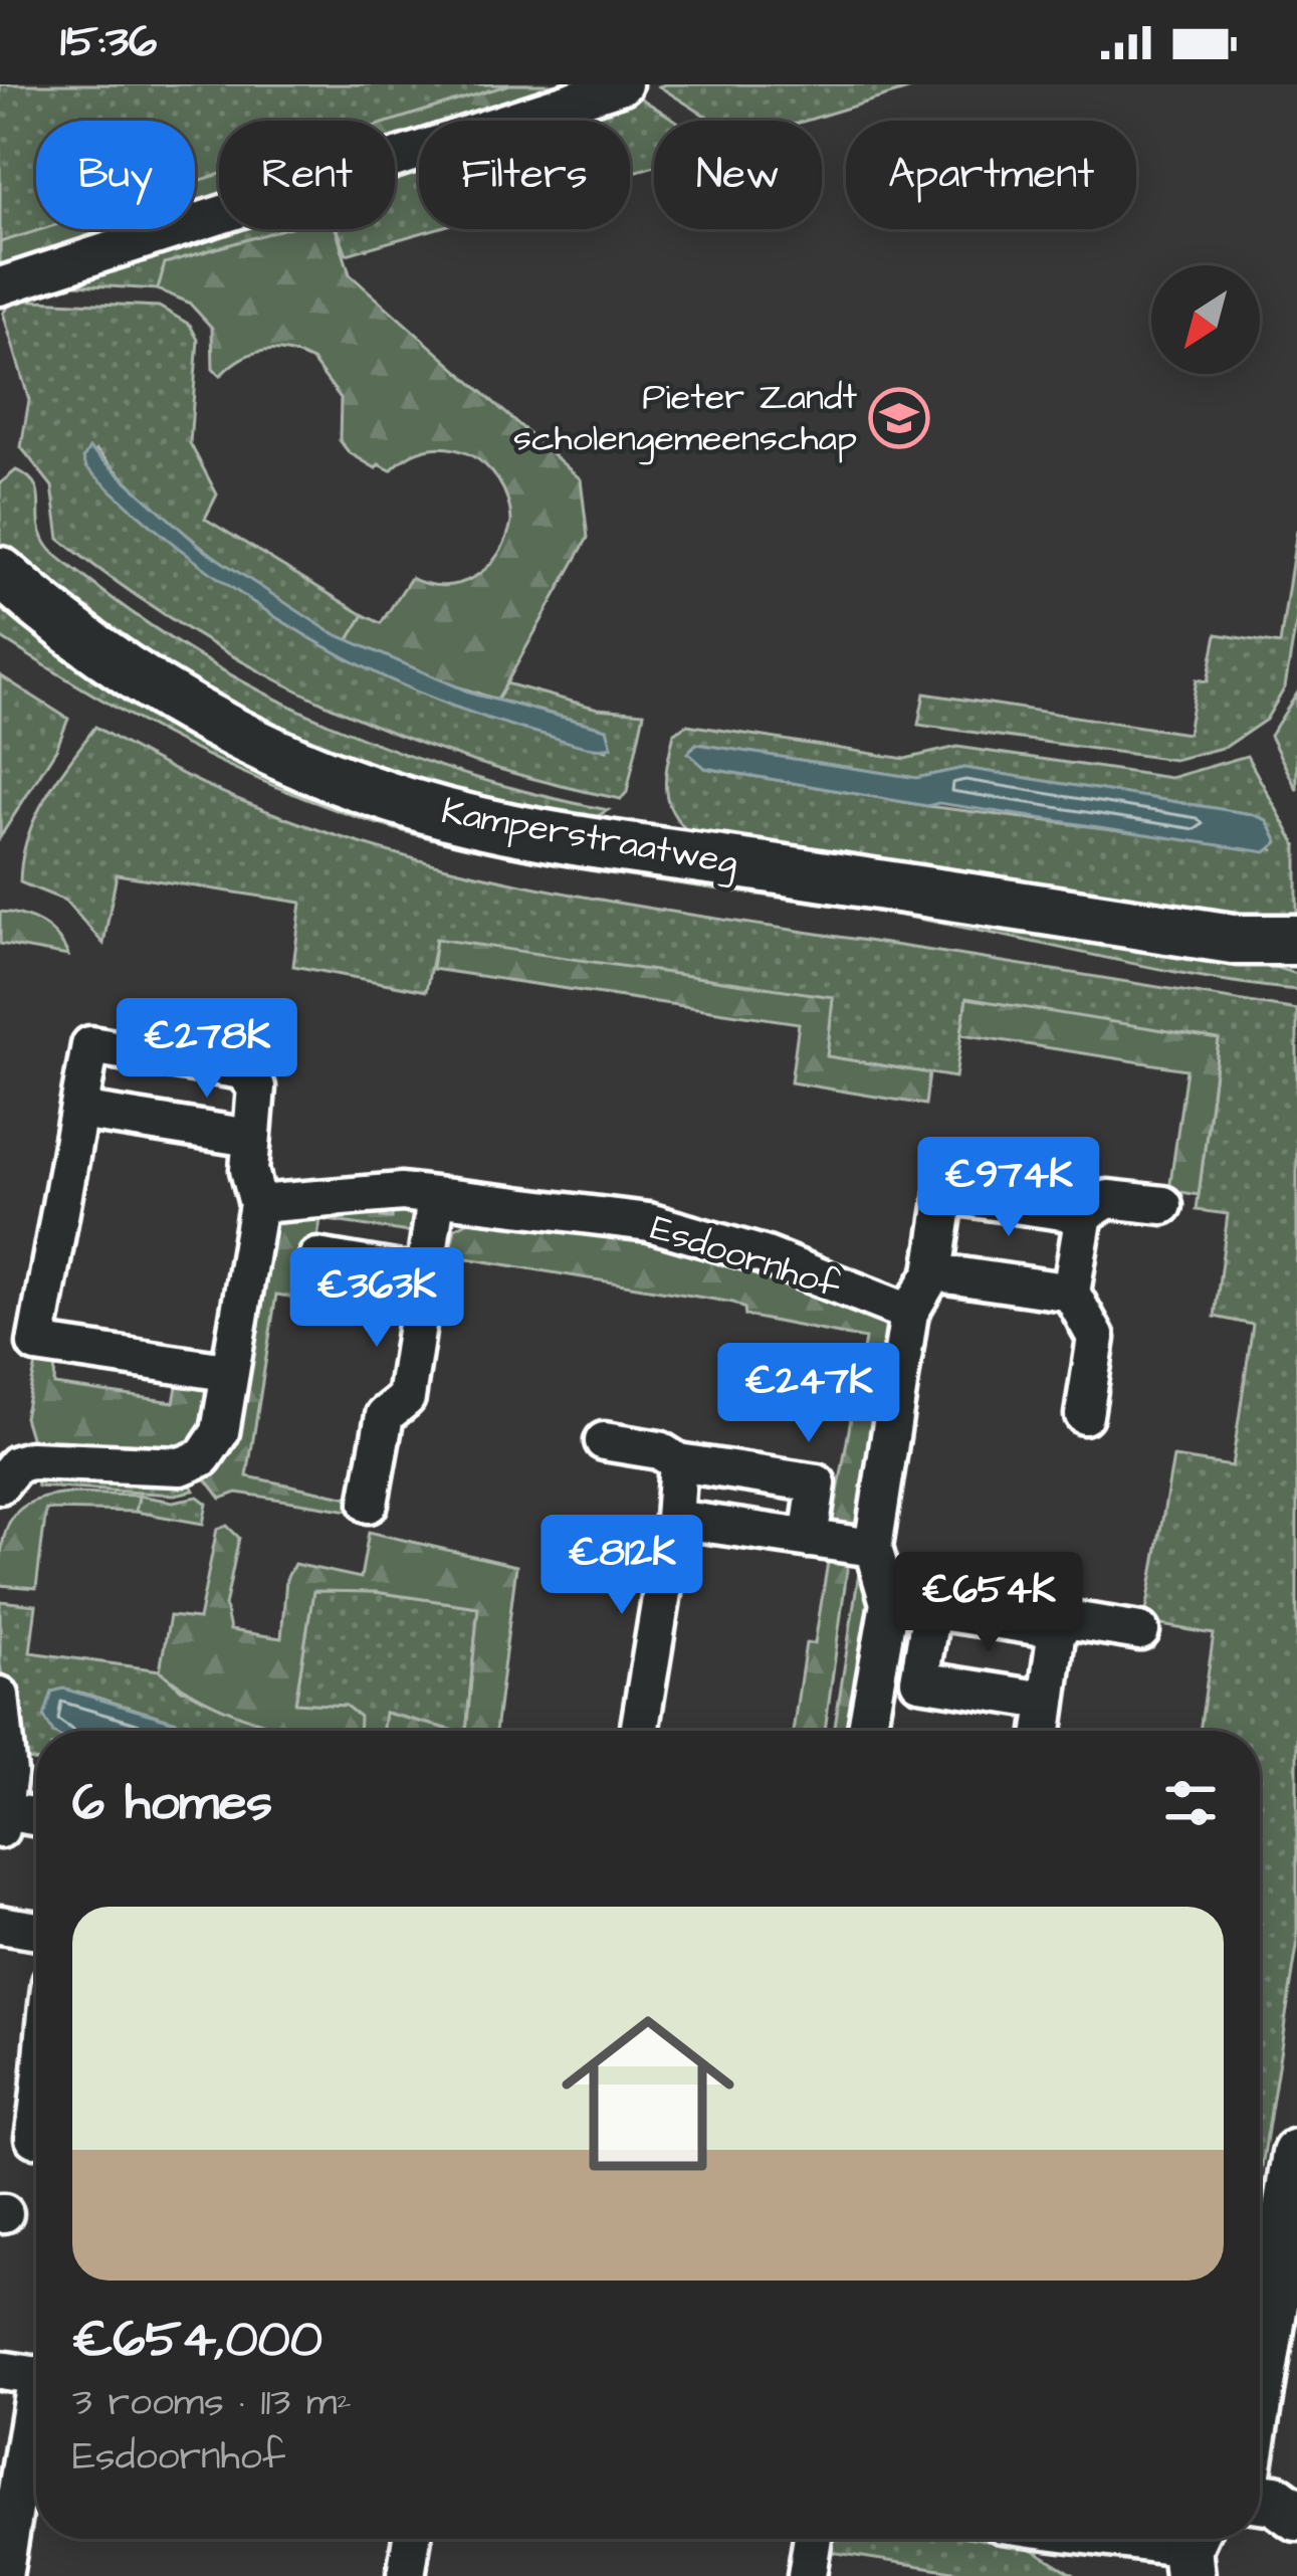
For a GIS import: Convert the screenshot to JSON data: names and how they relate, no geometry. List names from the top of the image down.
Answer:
{
  "streets": {
    "main road": ["Kamperstraatweg"],
    "street": ["Esdoornhof"]
  },
  "places": {
    "school or university": ["Pieter Zandt scholengemeenschap"]
  },
  "north": "bottom left",
  "page": {
    "status": "15:36",
    "chip": [
      "Buy",
      "Rent",
      "Filters",
      "New",
      "Apartment"
    ],
    "price": [
      "€278K",
      "€974K",
      "€363K",
      "€247K",
      "€812K",
      "€654K"
    ],
    "heading": "6 homes",
    "list": [
      {
        "name": "€654,000",
        "note": "3 rooms · 113 m² · Esdoornhof"
      }
    ]
  }
}
